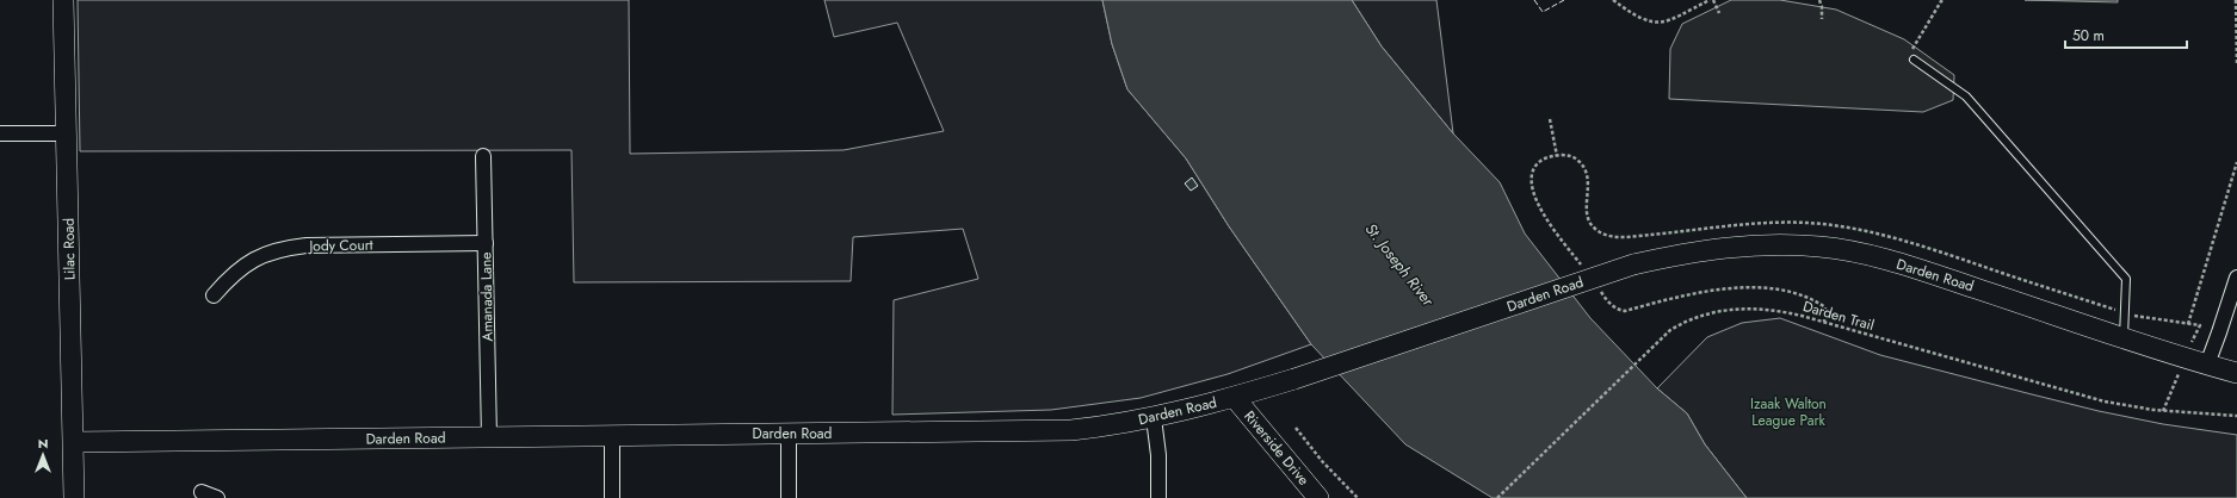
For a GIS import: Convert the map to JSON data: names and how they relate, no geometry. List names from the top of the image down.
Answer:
{
  "streets": {
    "street": [
      "Jody Court",
      "Lilac Road",
      "Darden Road",
      "Amanada Lane",
      "Riverside Drive"
    ],
    "path": ["Darden Trail"]
  },
  "crossings": [
    ["Jody Court", "Amanada Lane"],
    ["Lilac Road", "Darden Road"],
    ["Darden Road", "Amanada Lane"],
    ["Darden Road", "Riverside Drive"]
  ],
  "water": ["St. Joseph River"],
  "parks": ["Izaak Walton League Park"],
  "scale_bar": "50 m",
  "north": "top"
}
